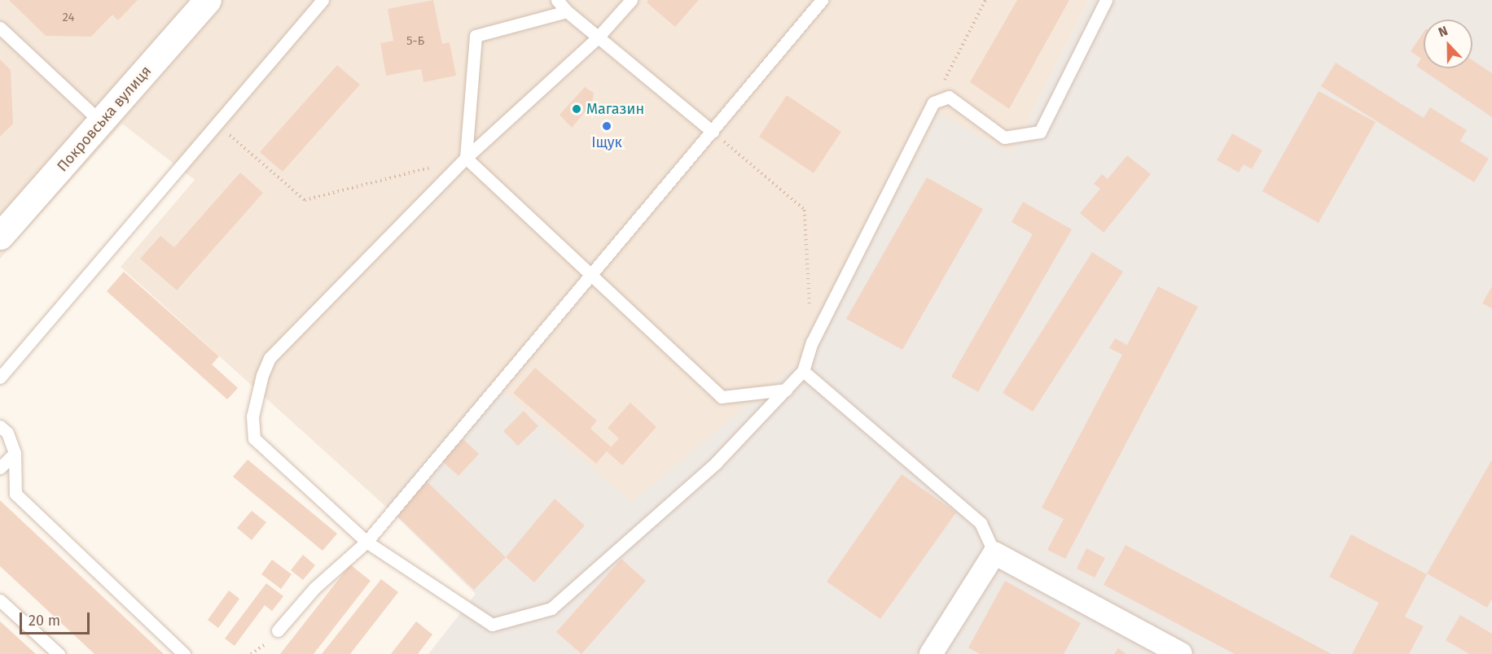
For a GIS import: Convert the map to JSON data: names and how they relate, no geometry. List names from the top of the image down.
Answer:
{
  "streets": {
    "street": ["Покровська вулиця"]
  },
  "places": ["Магазин", "Іщук"],
  "house_numbers": ["24", "5-Б"],
  "scale_bar": "20 m",
  "north": "top"
}
